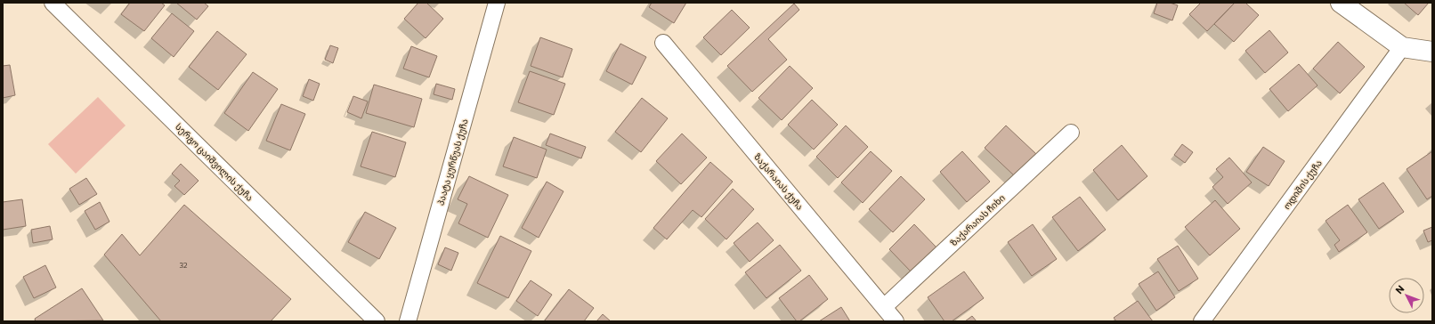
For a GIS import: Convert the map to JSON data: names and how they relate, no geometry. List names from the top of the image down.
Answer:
{
  "streets": {
    "street": [
      "სერგო ცაიშვილის ქუჩა",
      "პაატა ყურწუას ქუჩა",
      "ზაქარაიას ქუჩა",
      "ოდიშის ქუჩა",
      "ზაქარაიას ჩიხი"
    ]
  },
  "crossings": [
    ["ზაქარაიას ქუჩა", "ზაქარაიას ჩიხი"]
  ],
  "house_numbers": ["32"],
  "north": "top left"
}
